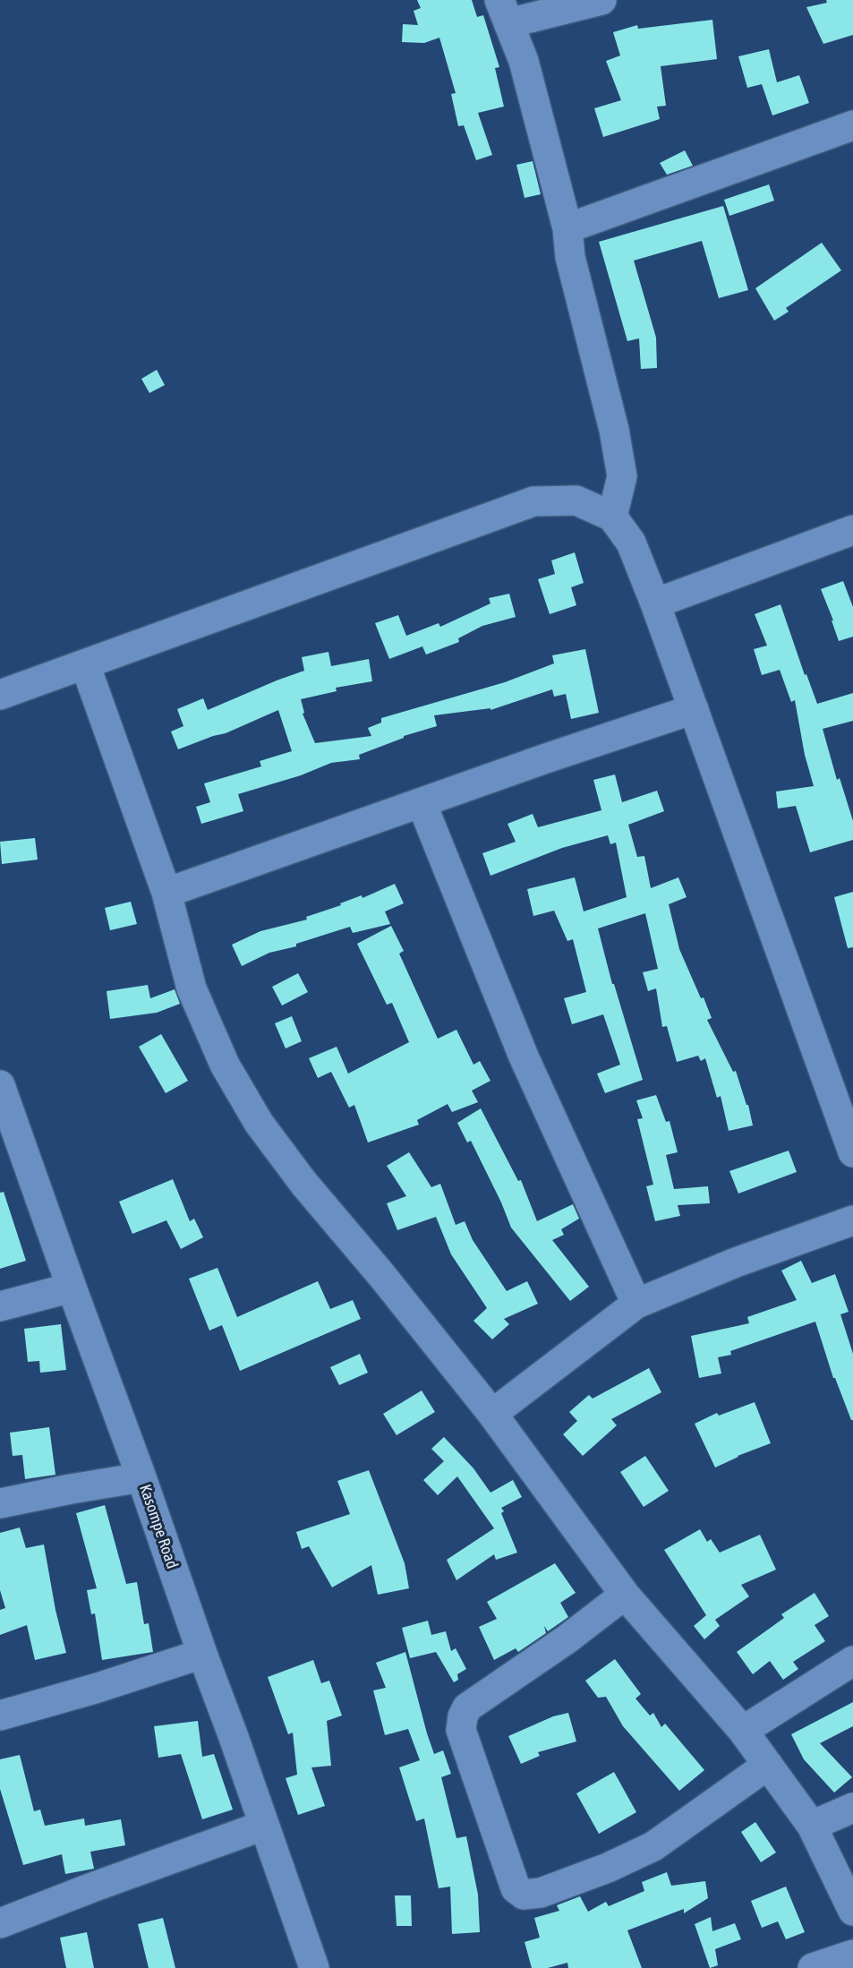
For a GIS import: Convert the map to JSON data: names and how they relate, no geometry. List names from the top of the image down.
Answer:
{
  "streets": {
    "street": ["Kasompe Road"]
  }
}
